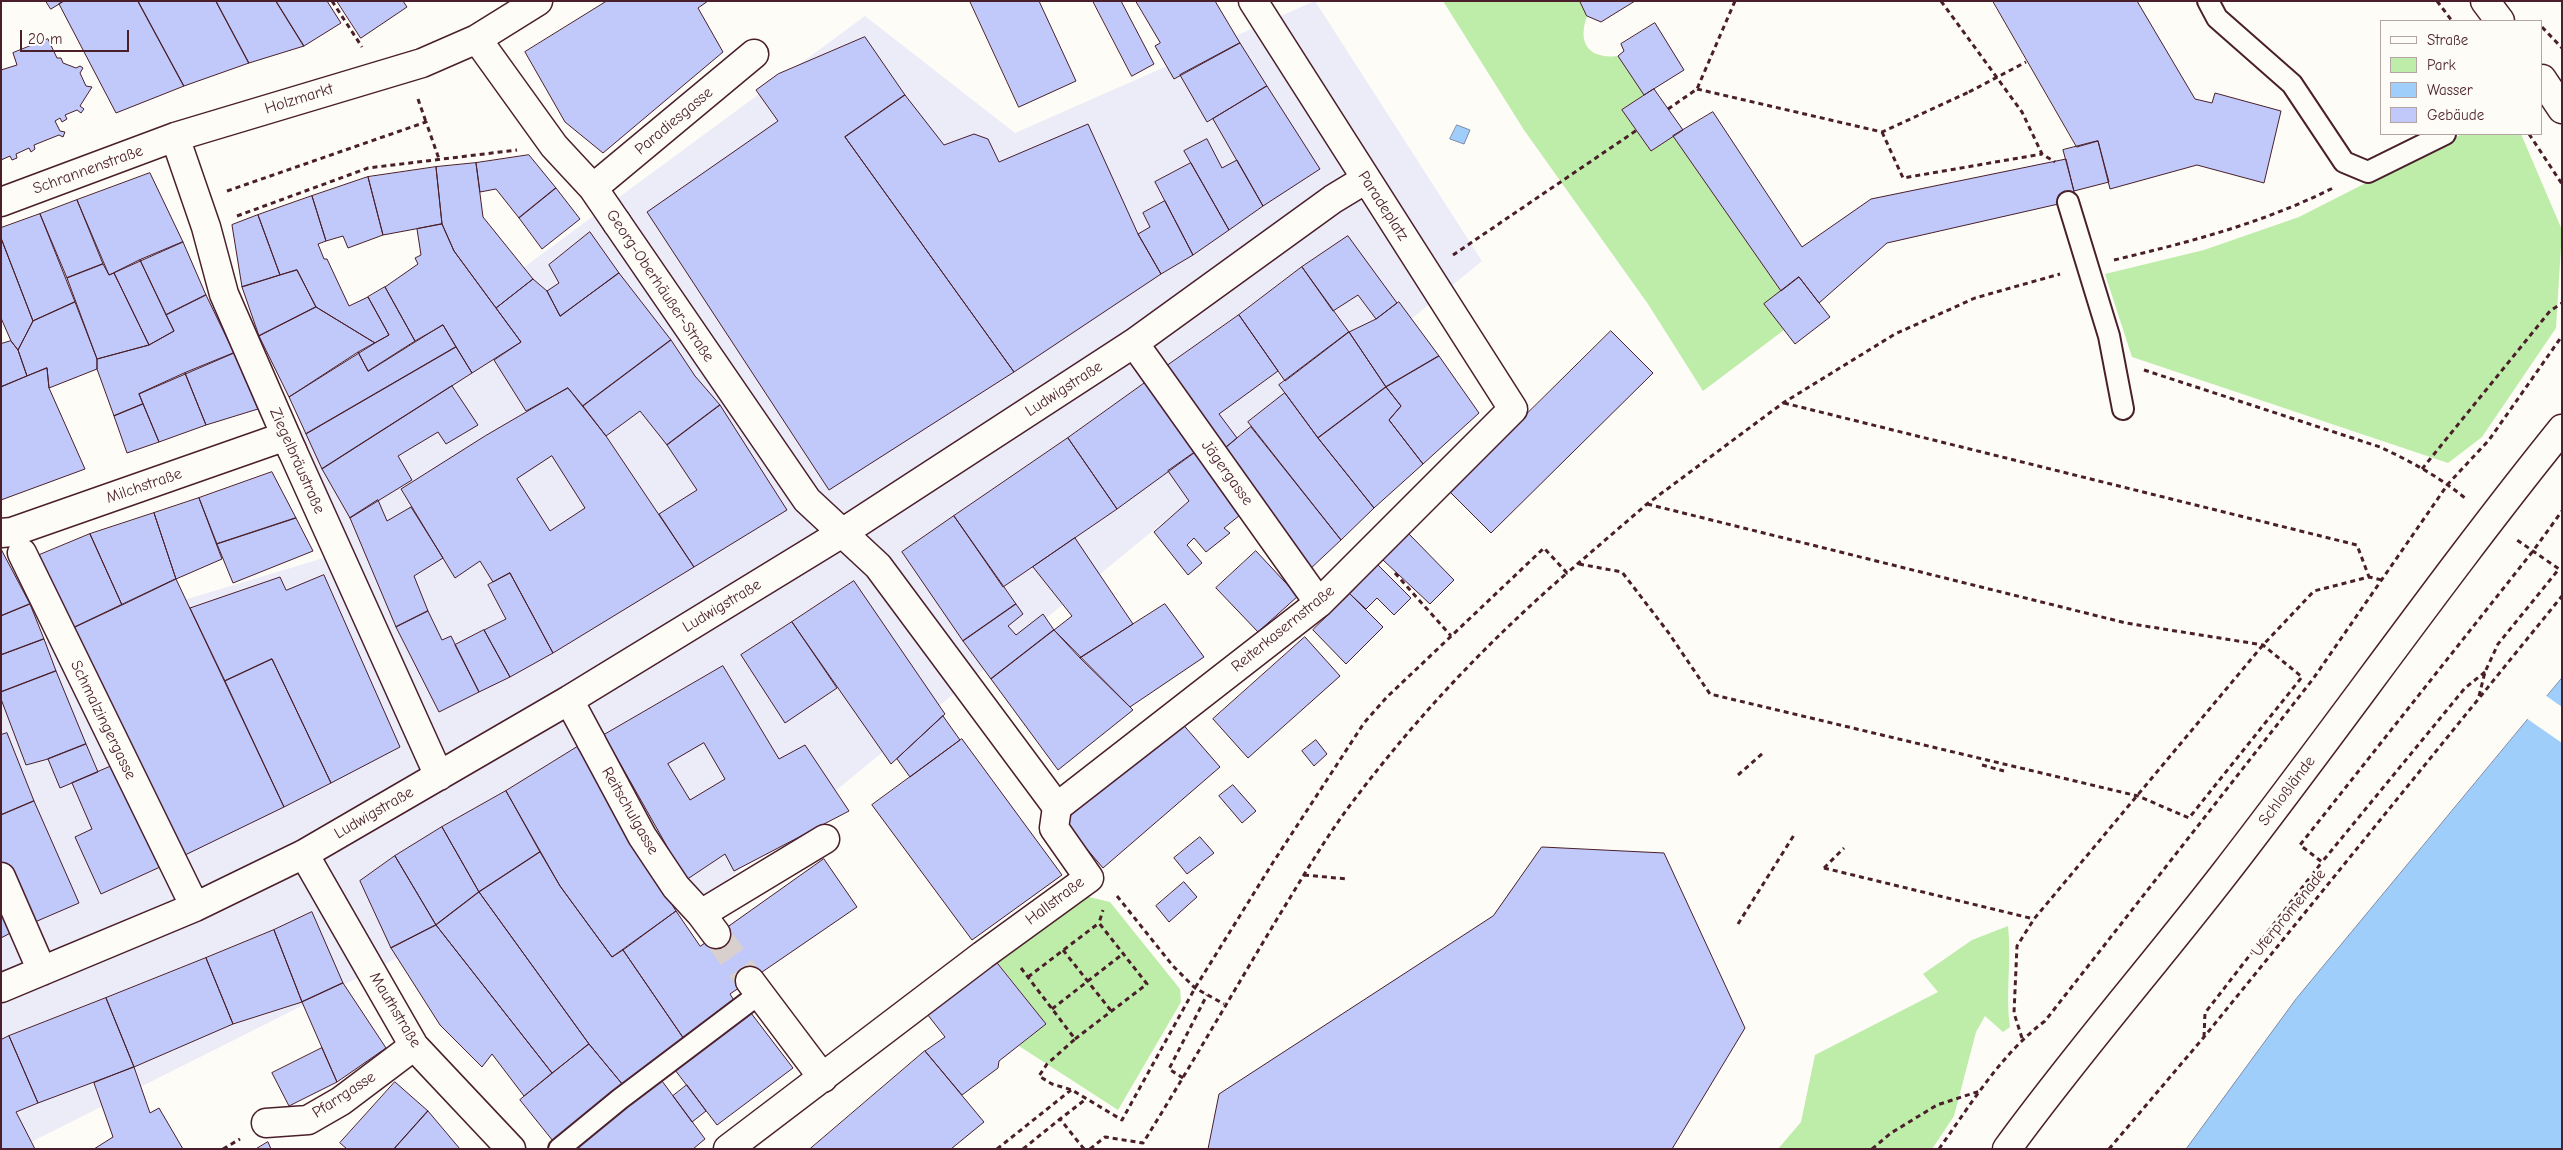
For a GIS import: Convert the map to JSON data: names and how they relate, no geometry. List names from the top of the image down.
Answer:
{
  "streets": {
    "street": [
      "Holzmarkt",
      "Paradiesgasse",
      "Schrannenstraße",
      "Paradeplatz",
      "Georg-Oberhäußer-Straße",
      "Ludwigstraße",
      "Ziegelbräustraße",
      "Jägergasse",
      "Milchstraße",
      "Reiterkasernstraße",
      "Schmalzingergasse",
      "Schloßlände",
      "Reitschulgasse",
      "Hallstraße",
      "Mauthstraße",
      "Pfarrgasse"
    ],
    "path": ["Uferpromenade"]
  },
  "crossings": [
    ["Holzmarkt", "Schrannenstraße"],
    ["Holzmarkt", "Georg-Oberhäußer-Straße"],
    ["Holzmarkt", "Ziegelbräustraße"],
    ["Paradiesgasse", "Georg-Oberhäußer-Straße"],
    ["Schrannenstraße", "Ziegelbräustraße"],
    ["Paradeplatz", "Ludwigstraße"],
    ["Paradeplatz", "Reiterkasernstraße"],
    ["Georg-Oberhäußer-Straße", "Ludwigstraße"],
    ["Ludwigstraße", "Ziegelbräustraße"],
    ["Ludwigstraße", "Jägergasse"],
    ["Ludwigstraße", "Schmalzingergasse"],
    ["Ludwigstraße", "Reitschulgasse"],
    ["Ludwigstraße", "Mauthstraße"],
    ["Ziegelbräustraße", "Milchstraße"],
    ["Jägergasse", "Reiterkasernstraße"],
    ["Milchstraße", "Schmalzingergasse"],
    ["Reiterkasernstraße", "Hallstraße"],
    ["Mauthstraße", "Pfarrgasse"]
  ],
  "legend": [
    "Straße",
    "Park",
    "Wasser",
    "Gebäude"
  ],
  "scale_bar": "20 m"
}
